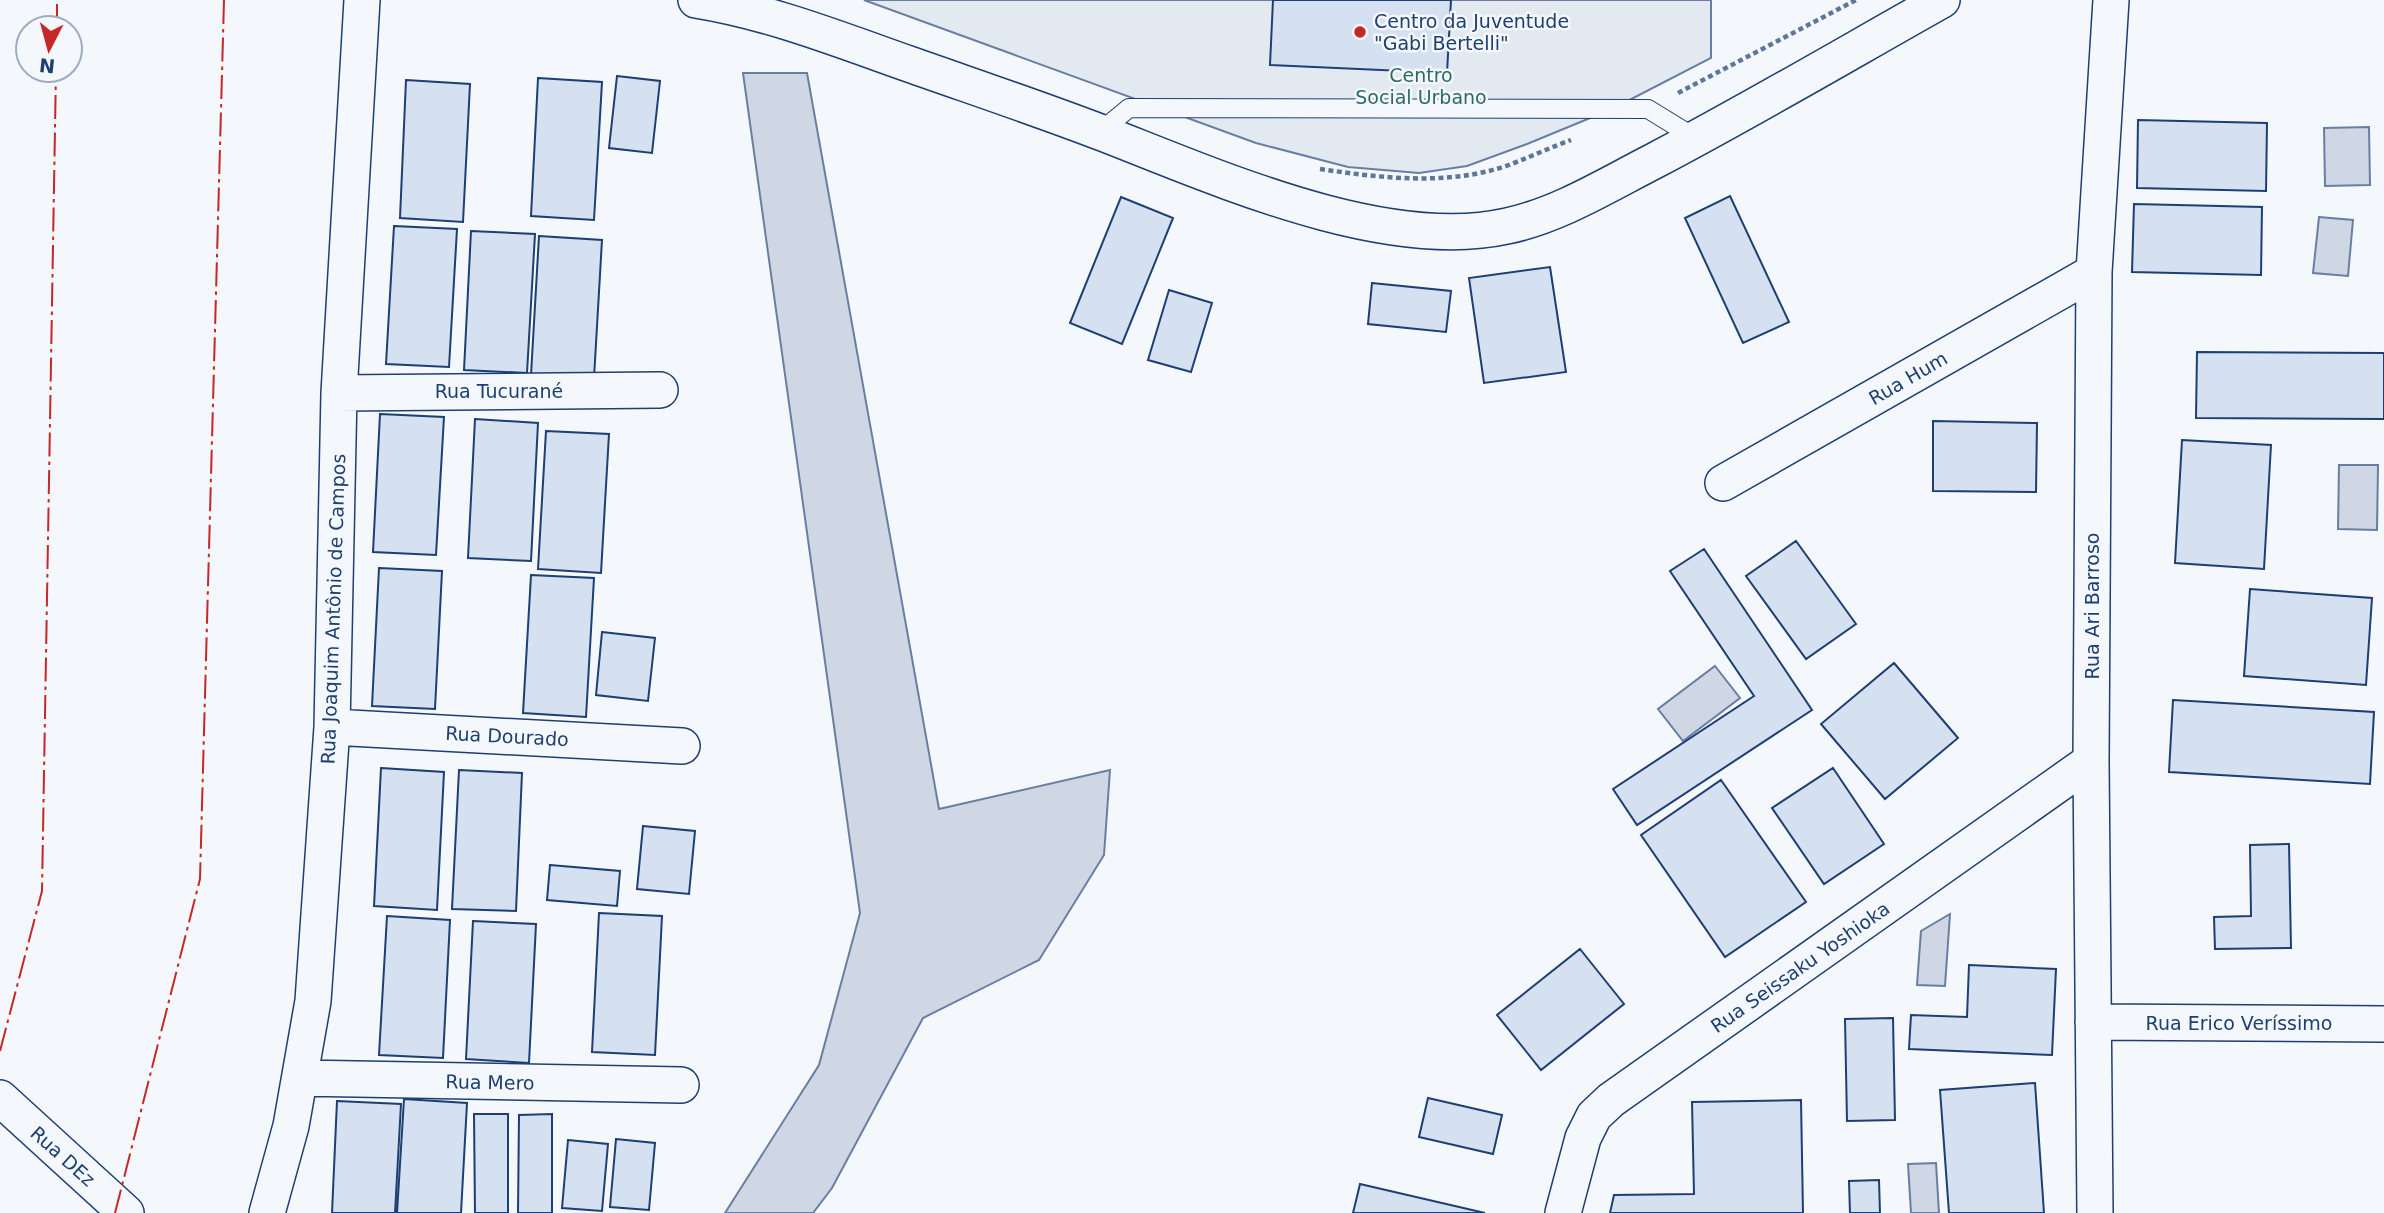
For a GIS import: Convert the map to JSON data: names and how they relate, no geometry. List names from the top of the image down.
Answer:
{
  "streets": {
    "street": [
      "Rua Hum",
      "Rua Tucurané",
      "Rua Ari Barroso",
      "Rua Joaquim Antônio de Campos",
      "Rua Dourado",
      "Rua Seissaku Yoshioka",
      "Rua Erico Veríssimo",
      "Rua Mero",
      "Rua DEz"
    ]
  },
  "crossings": [
    ["Rua Hum", "Rua Ari Barroso"],
    ["Rua Tucurané", "Rua Joaquim Antônio de Campos"],
    ["Rua Ari Barroso", "Rua Seissaku Yoshioka"],
    ["Rua Ari Barroso", "Rua Erico Veríssimo"],
    ["Rua Joaquim Antônio de Campos", "Rua Dourado"],
    ["Rua Joaquim Antônio de Campos", "Rua Mero"]
  ],
  "parks": ["Centro Social Urbano"],
  "places": ["Centro da Juventude \"Gabi Bertelli\""],
  "north": "bottom"
}
